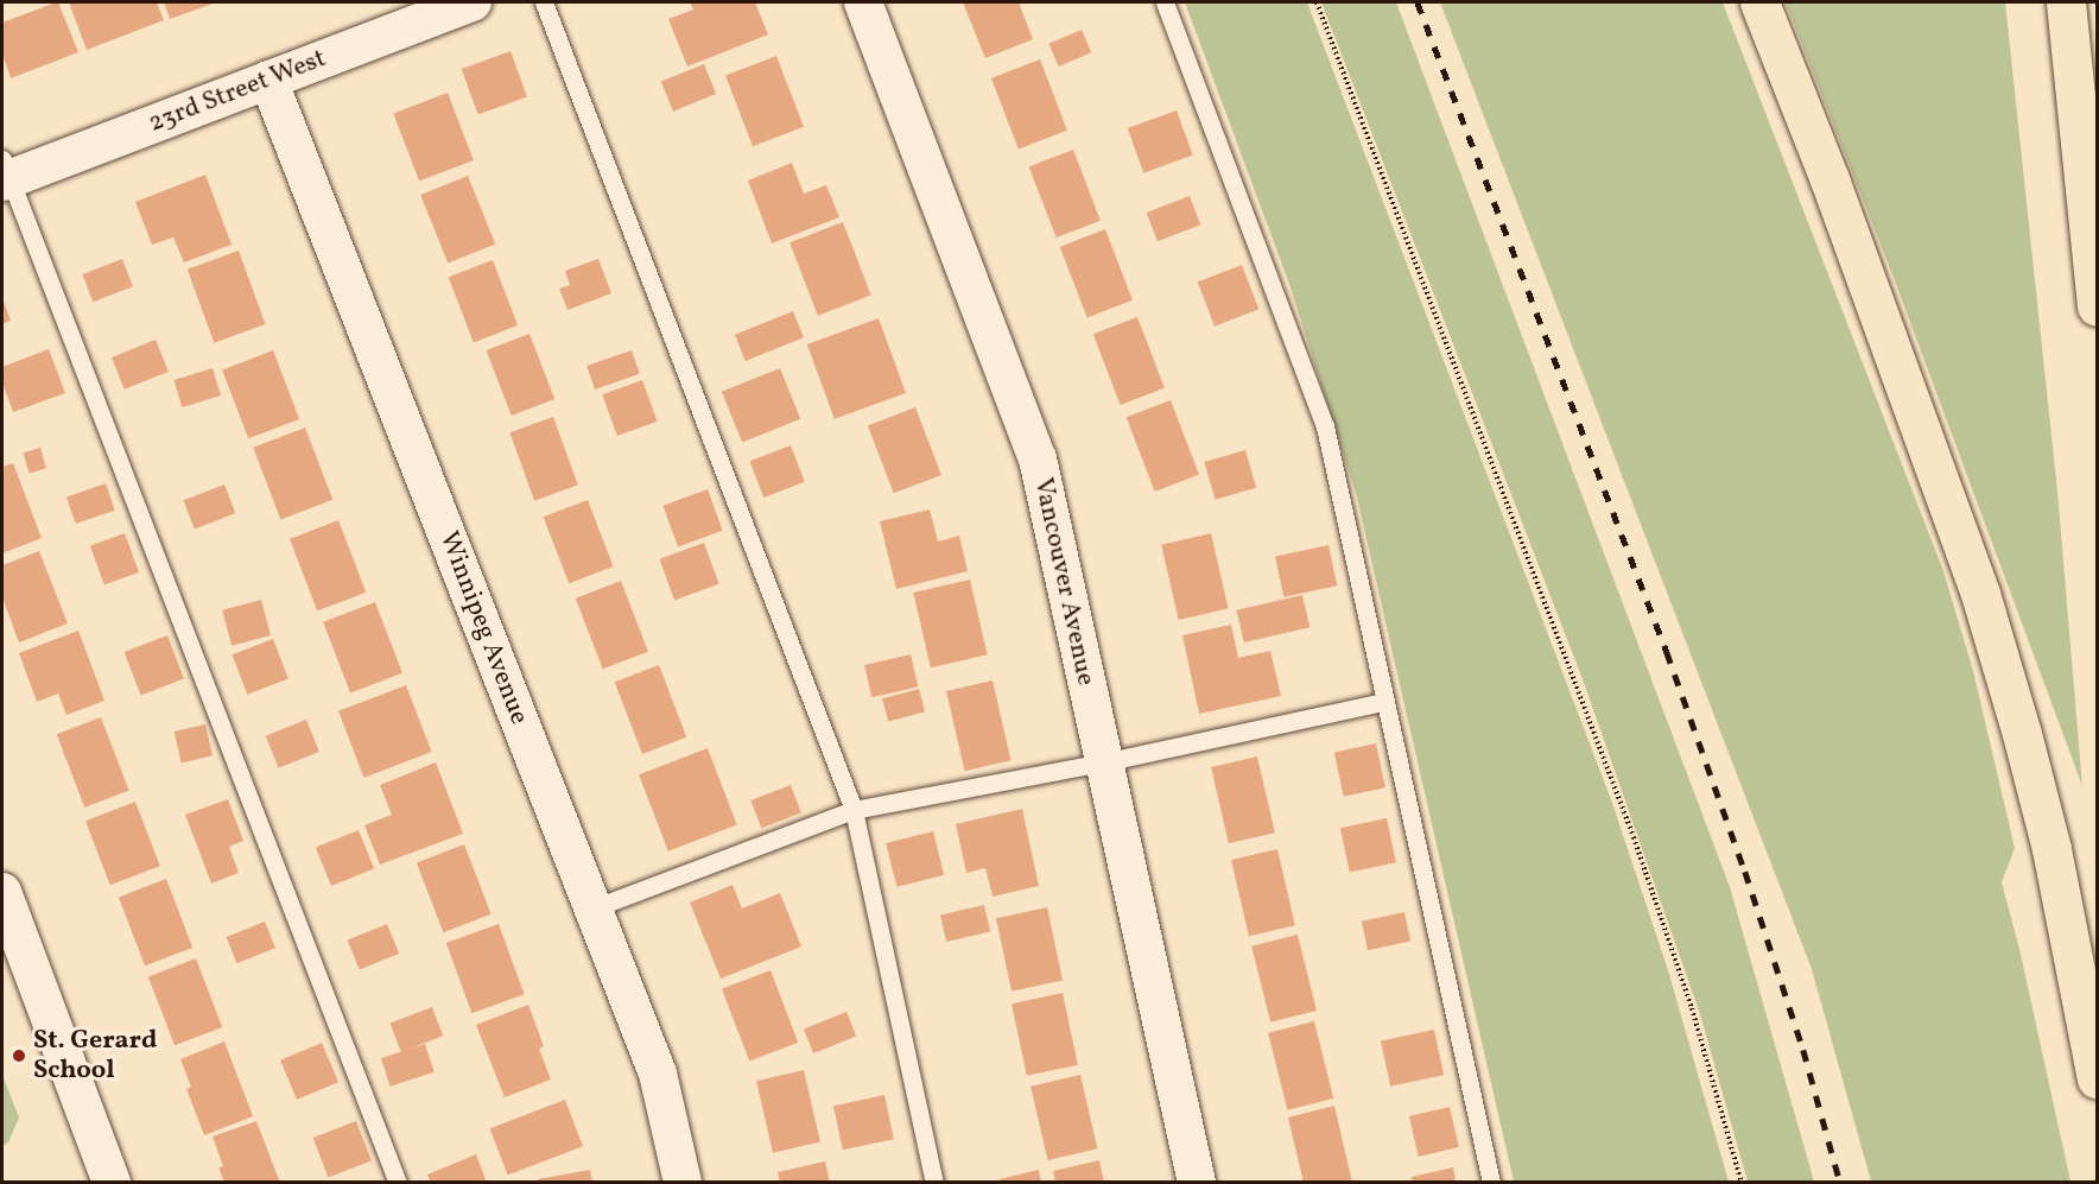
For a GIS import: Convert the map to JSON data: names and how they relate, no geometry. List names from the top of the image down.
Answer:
{
  "streets": {
    "street": ["23rd Street West", "Vancouver Avenue", "Winnipeg Avenue"]
  },
  "crossings": [
    ["23rd Street West", "Winnipeg Avenue"]
  ],
  "places": ["St. Gerard School"]
}
